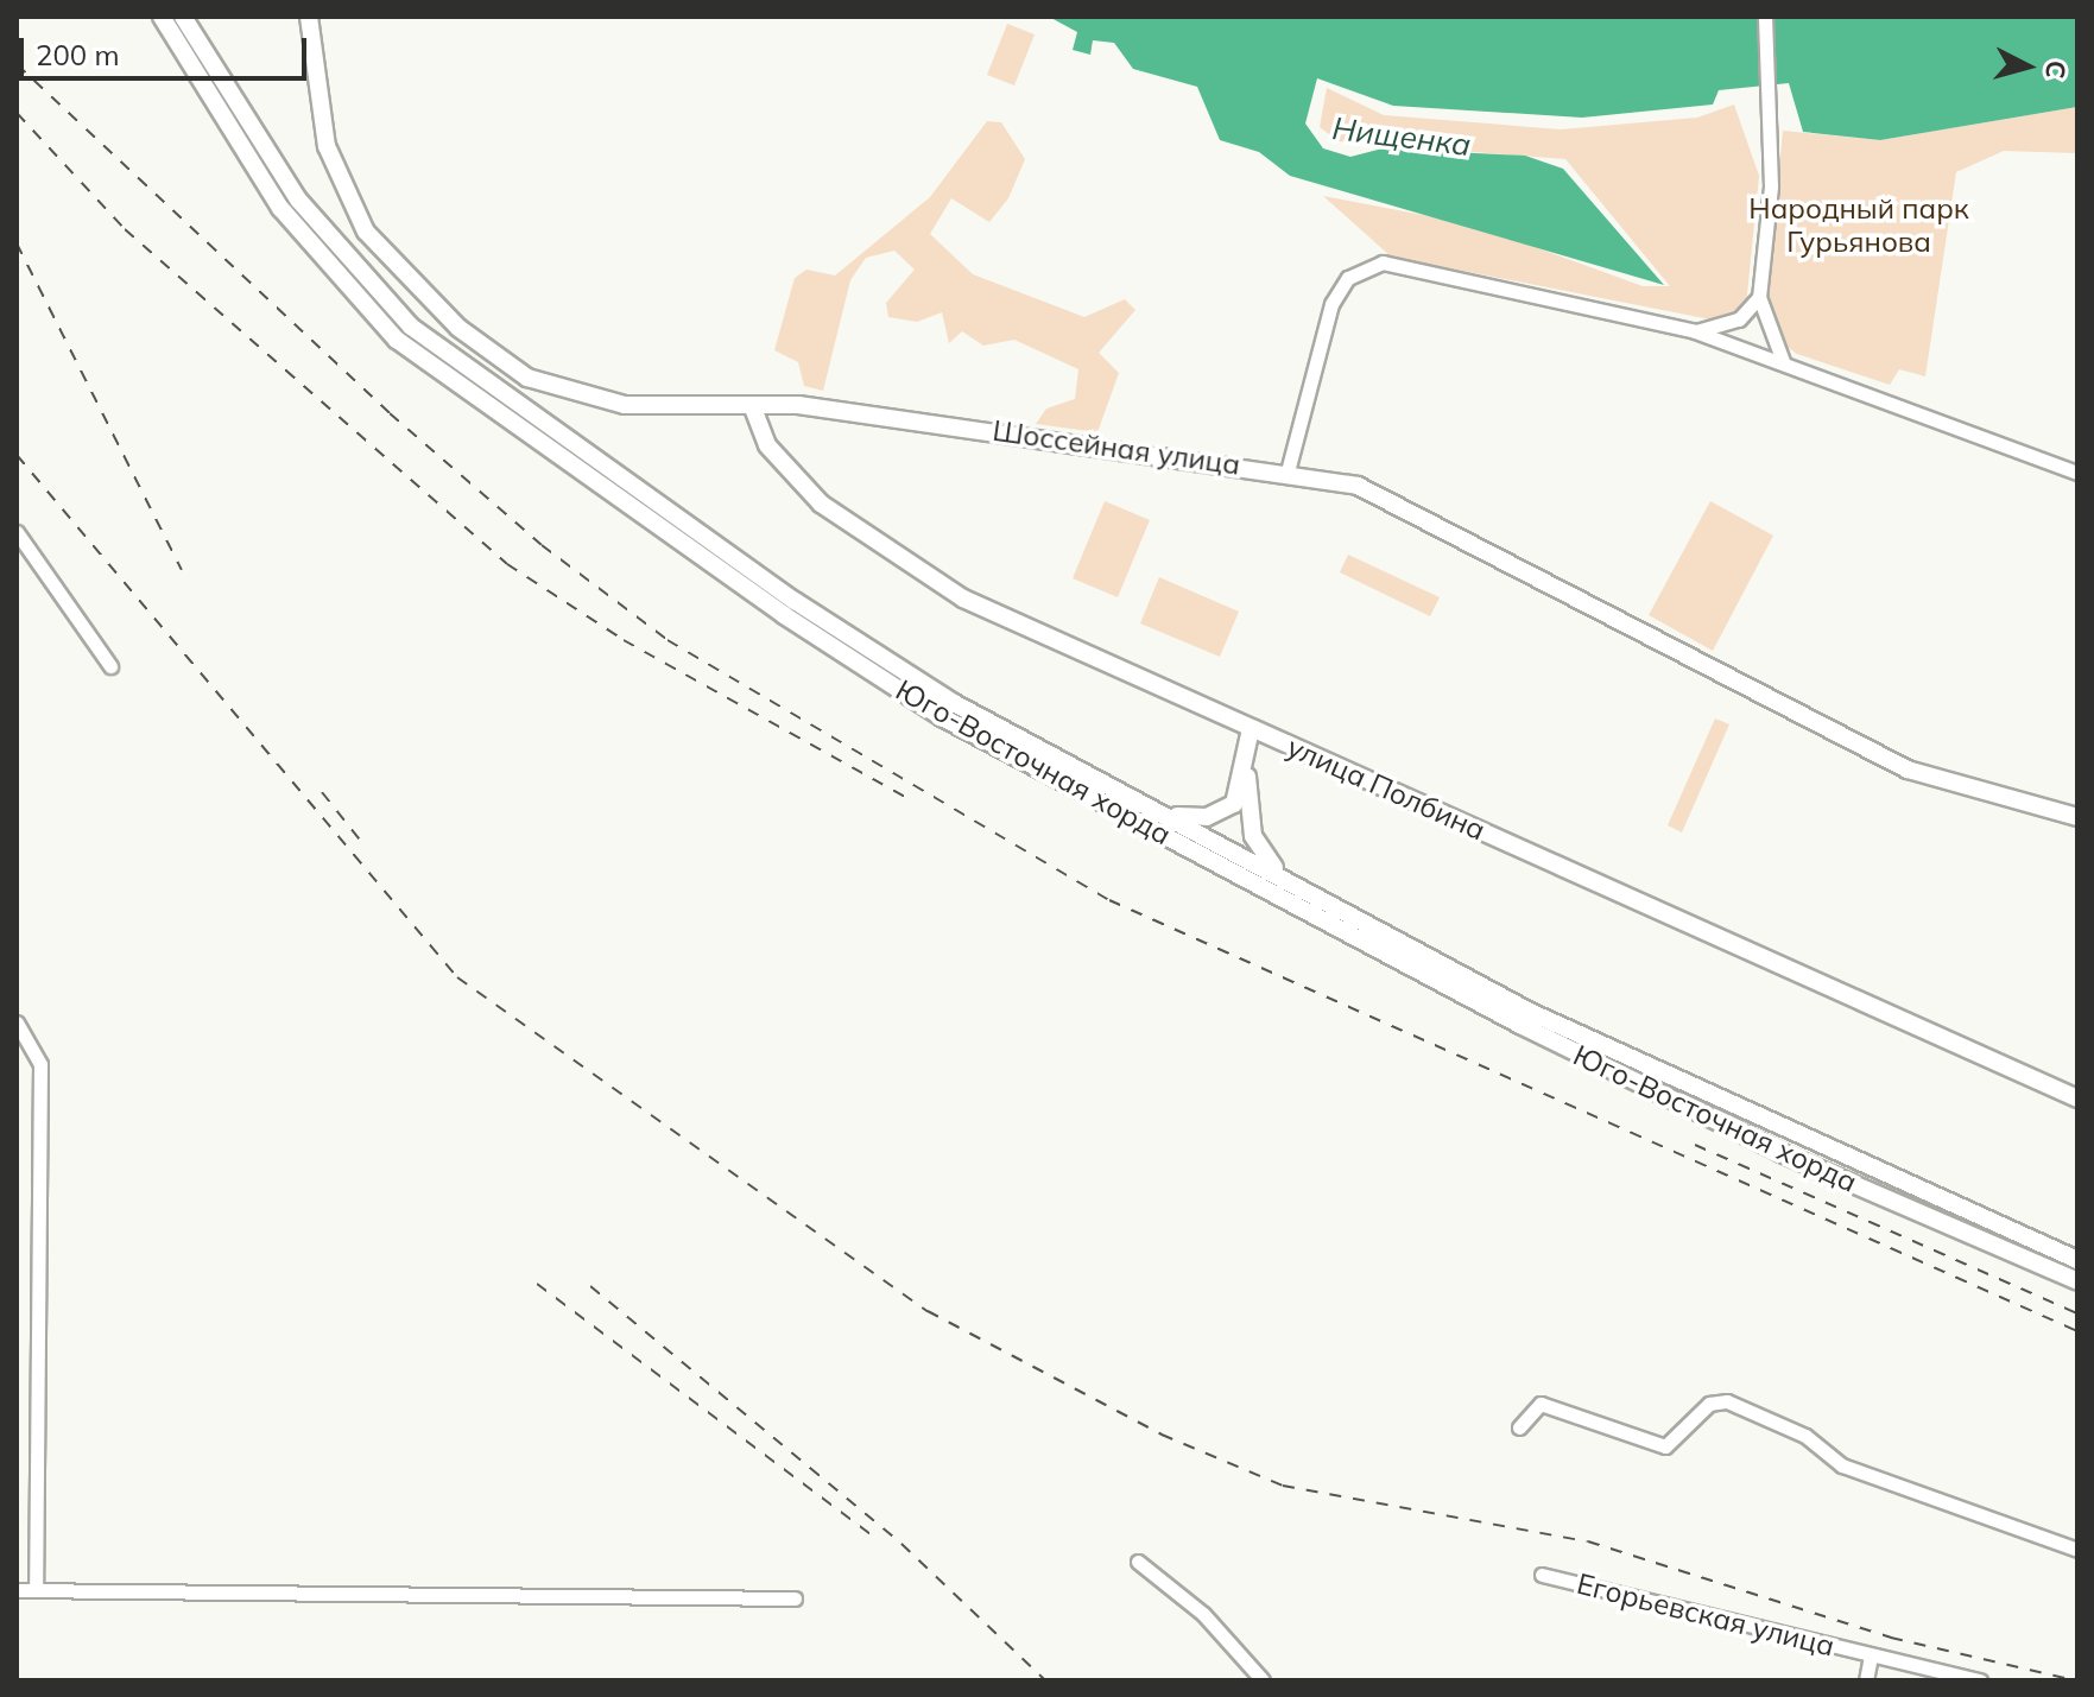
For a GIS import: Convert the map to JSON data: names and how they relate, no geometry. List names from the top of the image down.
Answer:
{
  "streets": {
    "main road": ["Шоссейная улица", "Юго-Восточная хорда", "улица Полбина"],
    "street": ["Егорьевская улица"]
  },
  "crossings": [
    ["Шоссейная улица", "улица Полбина"]
  ],
  "water": ["Нищенка"],
  "parks": ["Народный парк Гурьянова"],
  "scale_bar": "200 m",
  "north": "right"
}
